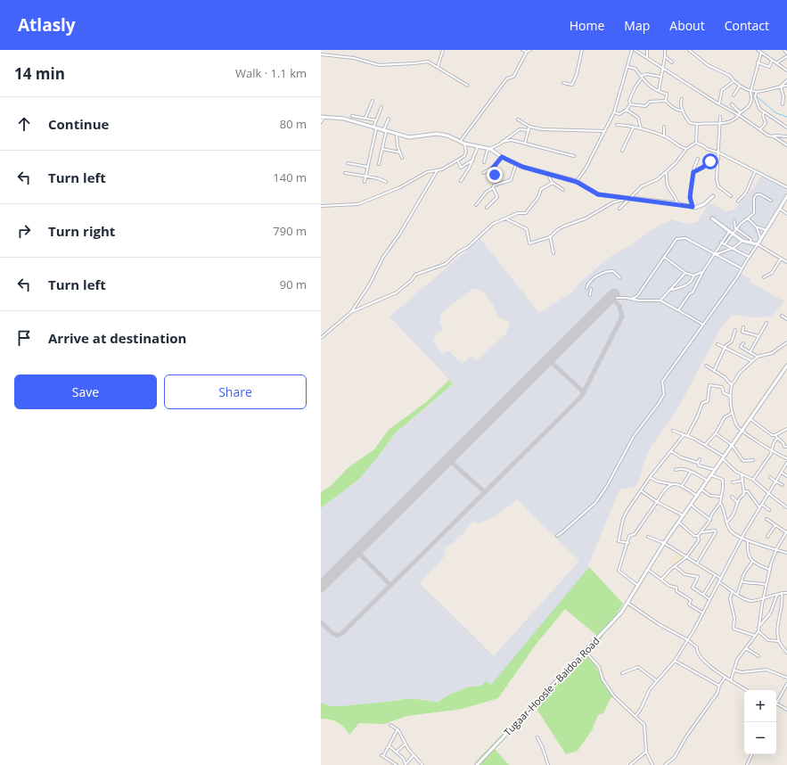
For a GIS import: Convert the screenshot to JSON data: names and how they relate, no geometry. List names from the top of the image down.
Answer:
{
  "streets": {
    "street": ["Tugaar-Hoosle - Baidoa Road"]
  },
  "page": {
    "header": "Atlasly",
    "nav": [
      "Home",
      "Map",
      "About",
      "Contact"
    ],
    "heading": ["14 min", "Walk · 1.1 km"],
    "list": [
      ["Continue", "80 m"],
      ["Turn left", "140 m"],
      ["Turn right", "790 m"],
      ["Turn left", "90 m"],
      "Arrive at destination"
    ],
    "buttons": ["Save", "Share"],
    "map_buttons": ["+", "−"]
  }
}
